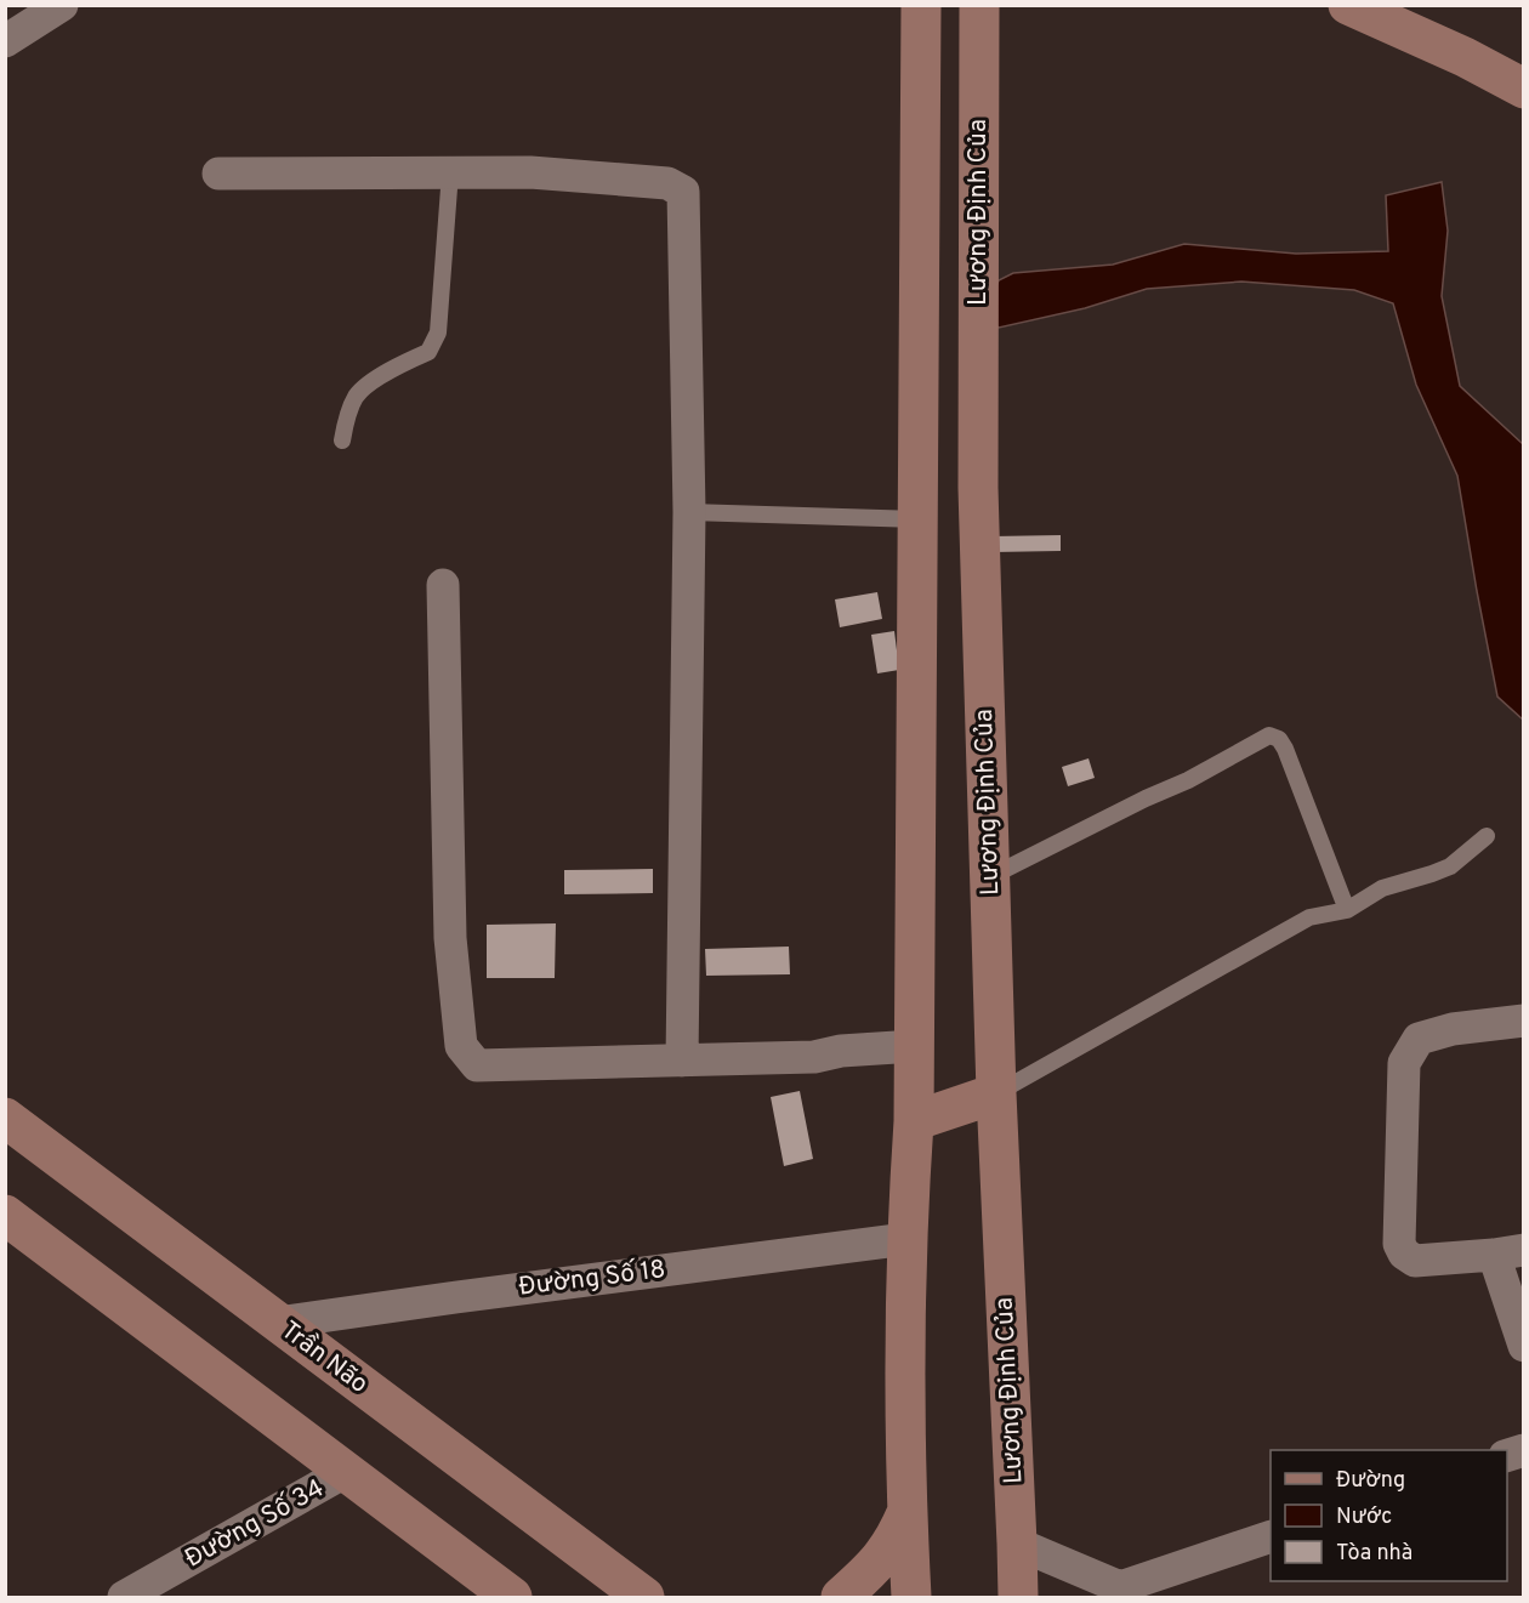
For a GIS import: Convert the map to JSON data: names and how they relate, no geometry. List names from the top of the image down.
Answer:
{
  "streets": {
    "main road": ["Lương Định Của", "Trần Não"],
    "street": ["Đường Số 18", "Đường Số 34"]
  },
  "crossings": [
    ["Đường Số 18", "Trần Não"]
  ],
  "legend": ["Đường", "Nước", "Tòa nhà"]
}
